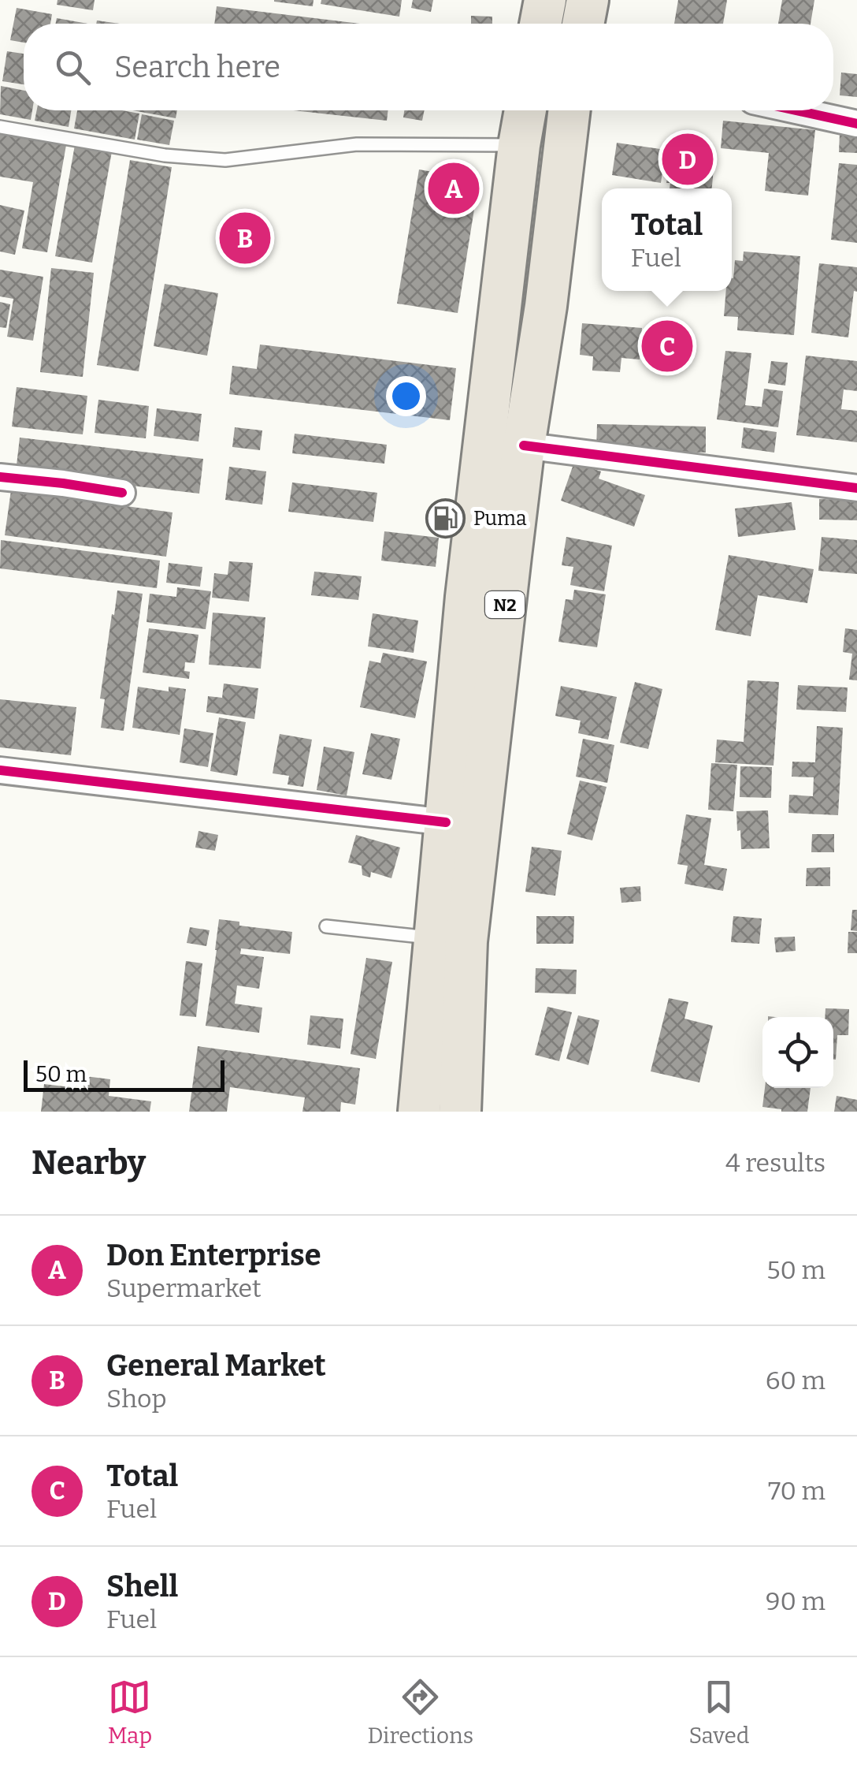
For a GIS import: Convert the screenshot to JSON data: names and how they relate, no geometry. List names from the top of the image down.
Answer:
{
  "streets": {
    "highway": ["N2"]
  },
  "places": {
    "fuel station": ["Puma"]
  },
  "scale_bar": "50 m",
  "page": {
    "search": "Search here",
    "pins": [
      "D",
      "A",
      "B",
      "C"
    ],
    "popup": ["Total", "Fuel"],
    "scale": "50 m",
    "heading": ["Nearby", "4 results"],
    "list": [
      {
        "mark": "A",
        "name": "Don Enterprise",
        "note": "Supermarket",
        "value": "50 m"
      },
      {
        "mark": "B",
        "name": "General Market",
        "note": "Shop",
        "value": "60 m"
      },
      {
        "mark": "C",
        "name": "Total",
        "note": "Fuel",
        "value": "70 m"
      },
      {
        "mark": "D",
        "name": "Shell",
        "note": "Fuel",
        "value": "90 m"
      }
    ],
    "nav": ["Map", "Directions", "Saved"]
  }
}
